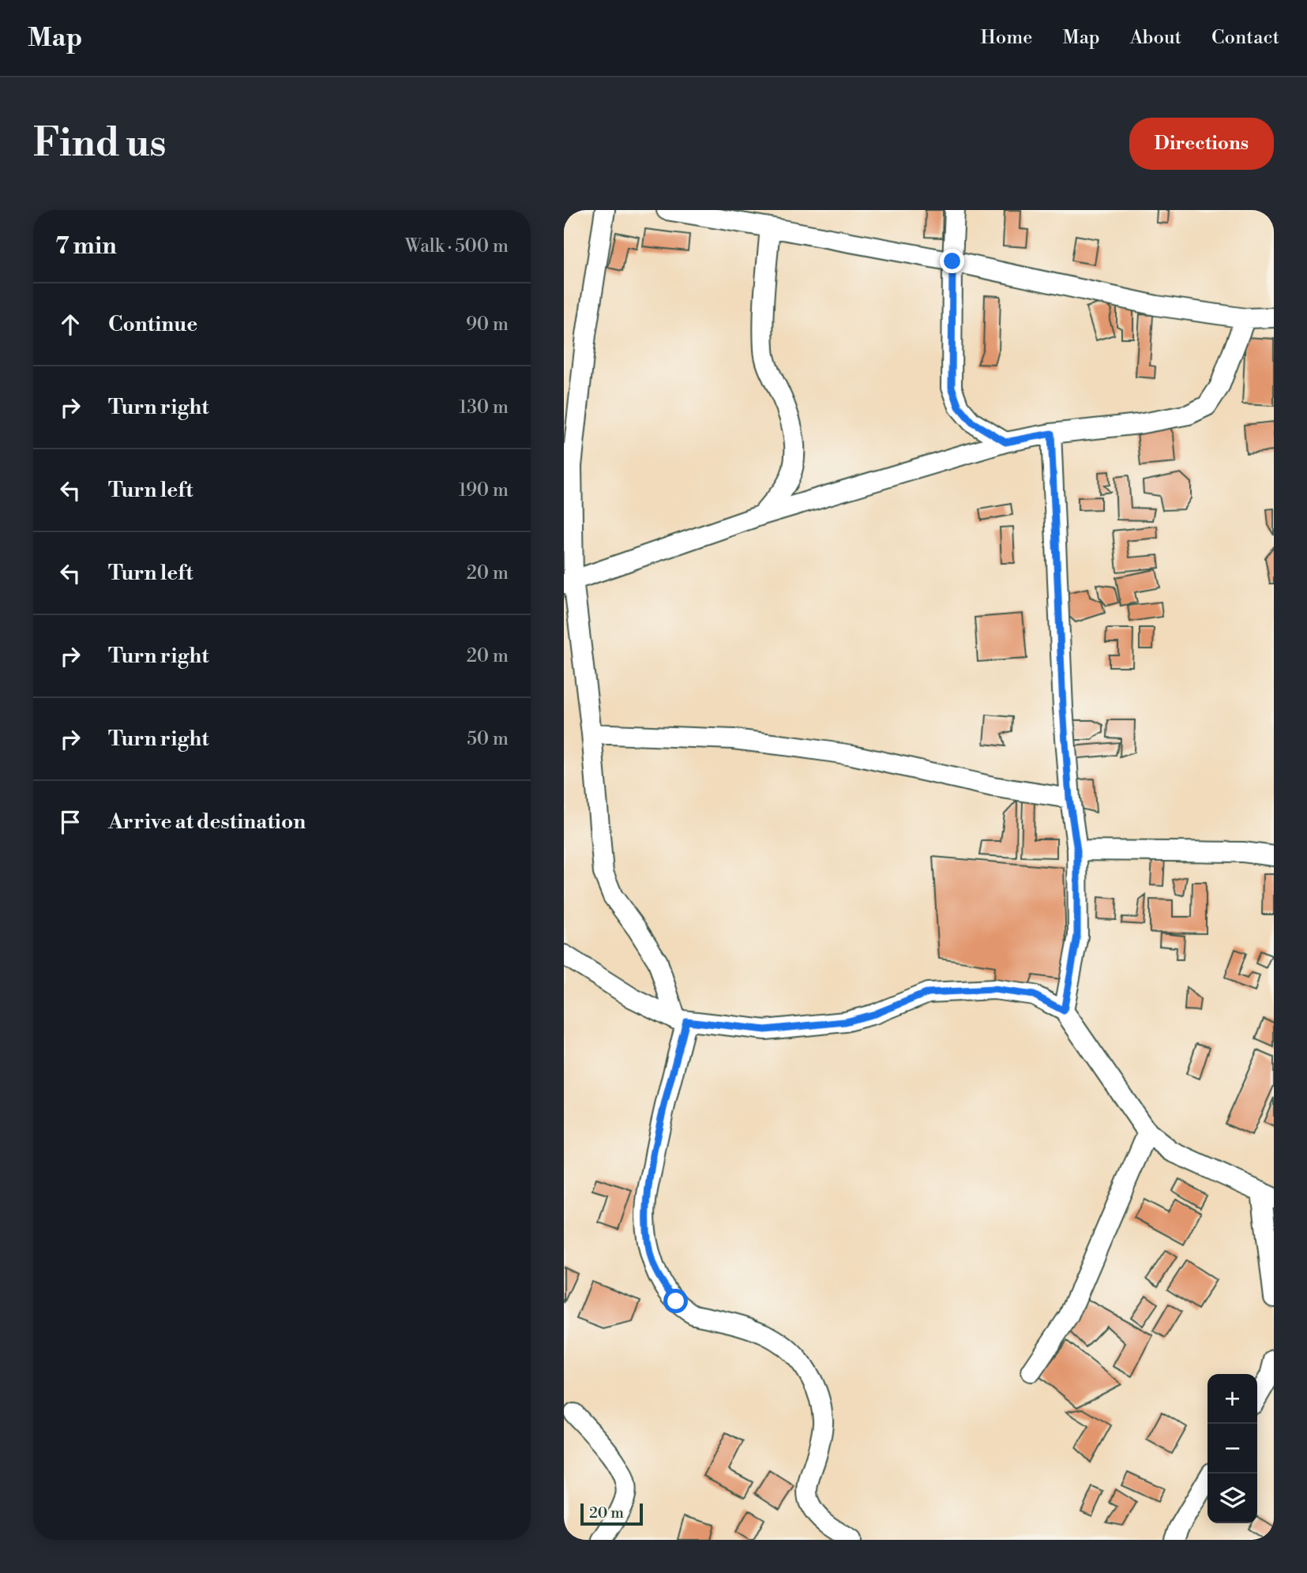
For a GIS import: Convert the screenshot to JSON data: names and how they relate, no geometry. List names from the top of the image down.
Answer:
{
  "scale_bar": "20 m",
  "page": {
    "header": "Map",
    "nav": [
      "Home",
      "Map",
      "About",
      "Contact"
    ],
    "buttons": "Directions",
    "title": "Find us",
    "heading": ["7 min", "Walk · 500 m"],
    "list": [
      ["Continue", "90 m"],
      ["Turn right", "130 m"],
      ["Turn left", "190 m"],
      ["Turn left", "20 m"],
      ["Turn right", "20 m"],
      ["Turn right", "50 m"],
      "Arrive at destination"
    ],
    "map_buttons": ["+", "−"],
    "scale": "20 m"
  }
}
